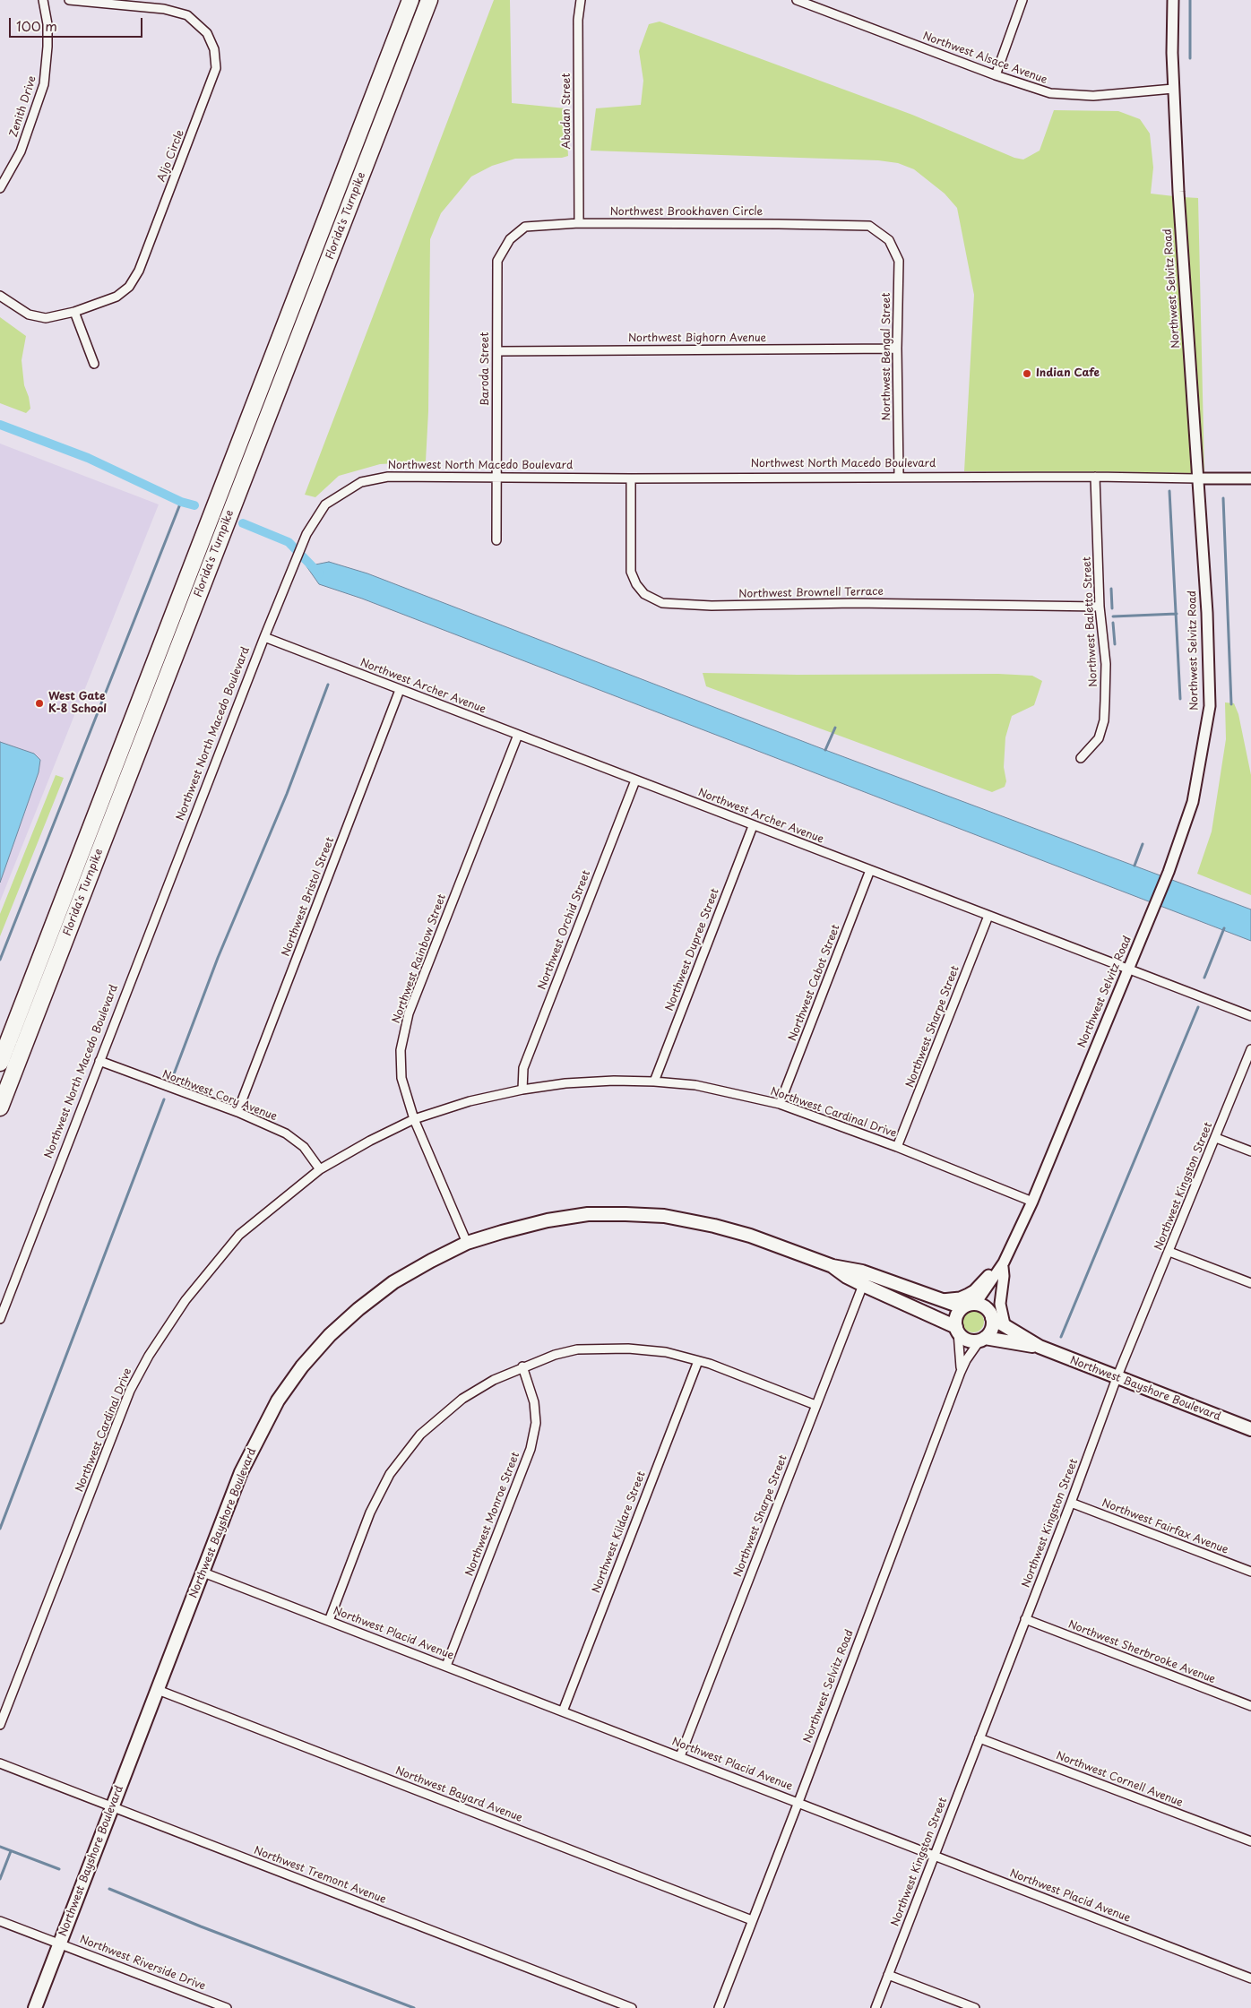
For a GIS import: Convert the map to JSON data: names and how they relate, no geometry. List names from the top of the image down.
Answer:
{
  "streets": {
    "highway": ["Florida's Turnpike"],
    "main road": ["Northwest Bayshore Boulevard"],
    "street": [
      "Northwest Alsace Avenue",
      "Zenith Drive",
      "Abadan Street",
      "Aljo Circle",
      "Northwest Brookhaven Circle",
      "Northwest Selvitz Road",
      "Northwest Bighorn Avenue",
      "Northwest Bengal Street",
      "Baroda Street",
      "Northwest North Macedo Boulevard",
      "Northwest Brownell Terrace",
      "Northwest Baletto Street",
      "Northwest Archer Avenue",
      "Northwest Bristol Street",
      "Northwest Orchid Street",
      "Northwest Dupree Street",
      "Northwest Rainbow Street",
      "Northwest Cabot Street",
      "Northwest Sharpe Street",
      "Northwest Cory Avenue",
      "Northwest Cardinal Drive",
      "Northwest Kingston Street",
      "Northwest Monroe Street",
      "Northwest Fairfax Avenue",
      "Northwest Kildare Street",
      "Northwest Placid Avenue",
      "Northwest Sherbrooke Avenue",
      "Northwest Cornell Avenue",
      "Northwest Bayard Avenue",
      "Northwest Tremont Avenue",
      "Northwest Riverside Drive"
    ]
  },
  "crossings": [
    ["Northwest Alsace Avenue", "Northwest Selvitz Road"],
    ["Abadan Street", "Northwest Brookhaven Circle"],
    ["Northwest Brookhaven Circle", "Northwest Bengal Street"],
    ["Northwest Brookhaven Circle", "Baroda Street"],
    ["Northwest Selvitz Road", "Northwest North Macedo Boulevard"],
    ["Northwest Selvitz Road", "Northwest Archer Avenue"],
    ["Northwest Selvitz Road", "Northwest Cardinal Drive"],
    ["Northwest Selvitz Road", "Northwest Bayshore Boulevard"],
    ["Northwest Selvitz Road", "Northwest Placid Avenue"],
    ["Northwest Selvitz Road", "Northwest Bayard Avenue"],
    ["Northwest Bighorn Avenue", "Northwest Bengal Street"],
    ["Northwest Bighorn Avenue", "Baroda Street"],
    ["Northwest Bengal Street", "Northwest North Macedo Boulevard"],
    ["Baroda Street", "Northwest North Macedo Boulevard"],
    ["Northwest North Macedo Boulevard", "Northwest Brownell Terrace"],
    ["Northwest North Macedo Boulevard", "Northwest Baletto Street"],
    ["Northwest North Macedo Boulevard", "Northwest Archer Avenue"],
    ["Northwest North Macedo Boulevard", "Northwest Cory Avenue"],
    ["Northwest Brownell Terrace", "Northwest Baletto Street"],
    ["Northwest Archer Avenue", "Northwest Bristol Street"],
    ["Northwest Archer Avenue", "Northwest Orchid Street"],
    ["Northwest Archer Avenue", "Northwest Dupree Street"],
    ["Northwest Archer Avenue", "Northwest Rainbow Street"],
    ["Northwest Archer Avenue", "Northwest Cabot Street"],
    ["Northwest Archer Avenue", "Northwest Sharpe Street"],
    ["Northwest Bristol Street", "Northwest Cory Avenue"],
    ["Northwest Orchid Street", "Northwest Cardinal Drive"],
    ["Northwest Dupree Street", "Northwest Cardinal Drive"],
    ["Northwest Rainbow Street", "Northwest Cardinal Drive"],
    ["Northwest Rainbow Street", "Northwest Bayshore Boulevard"],
    ["Northwest Cabot Street", "Northwest Cardinal Drive"],
    ["Northwest Sharpe Street", "Northwest Cardinal Drive"],
    ["Northwest Sharpe Street", "Northwest Bayshore Boulevard"],
    ["Northwest Sharpe Street", "Northwest Placid Avenue"],
    ["Northwest Cory Avenue", "Northwest Cardinal Drive"],
    ["Northwest Kingston Street", "Northwest Bayshore Boulevard"],
    ["Northwest Kingston Street", "Northwest Fairfax Avenue"],
    ["Northwest Kingston Street", "Northwest Placid Avenue"],
    ["Northwest Kingston Street", "Northwest Sherbrooke Avenue"],
    ["Northwest Kingston Street", "Northwest Cornell Avenue"],
    ["Northwest Bayshore Boulevard", "Northwest Placid Avenue"],
    ["Northwest Bayshore Boulevard", "Northwest Bayard Avenue"],
    ["Northwest Bayshore Boulevard", "Northwest Tremont Avenue"],
    ["Northwest Bayshore Boulevard", "Northwest Riverside Drive"],
    ["Northwest Monroe Street", "Northwest Placid Avenue"],
    ["Northwest Kildare Street", "Northwest Placid Avenue"]
  ],
  "places": ["Indian Cafe", "West Gate K-8 School"],
  "scale_bar": "100 m"
}
